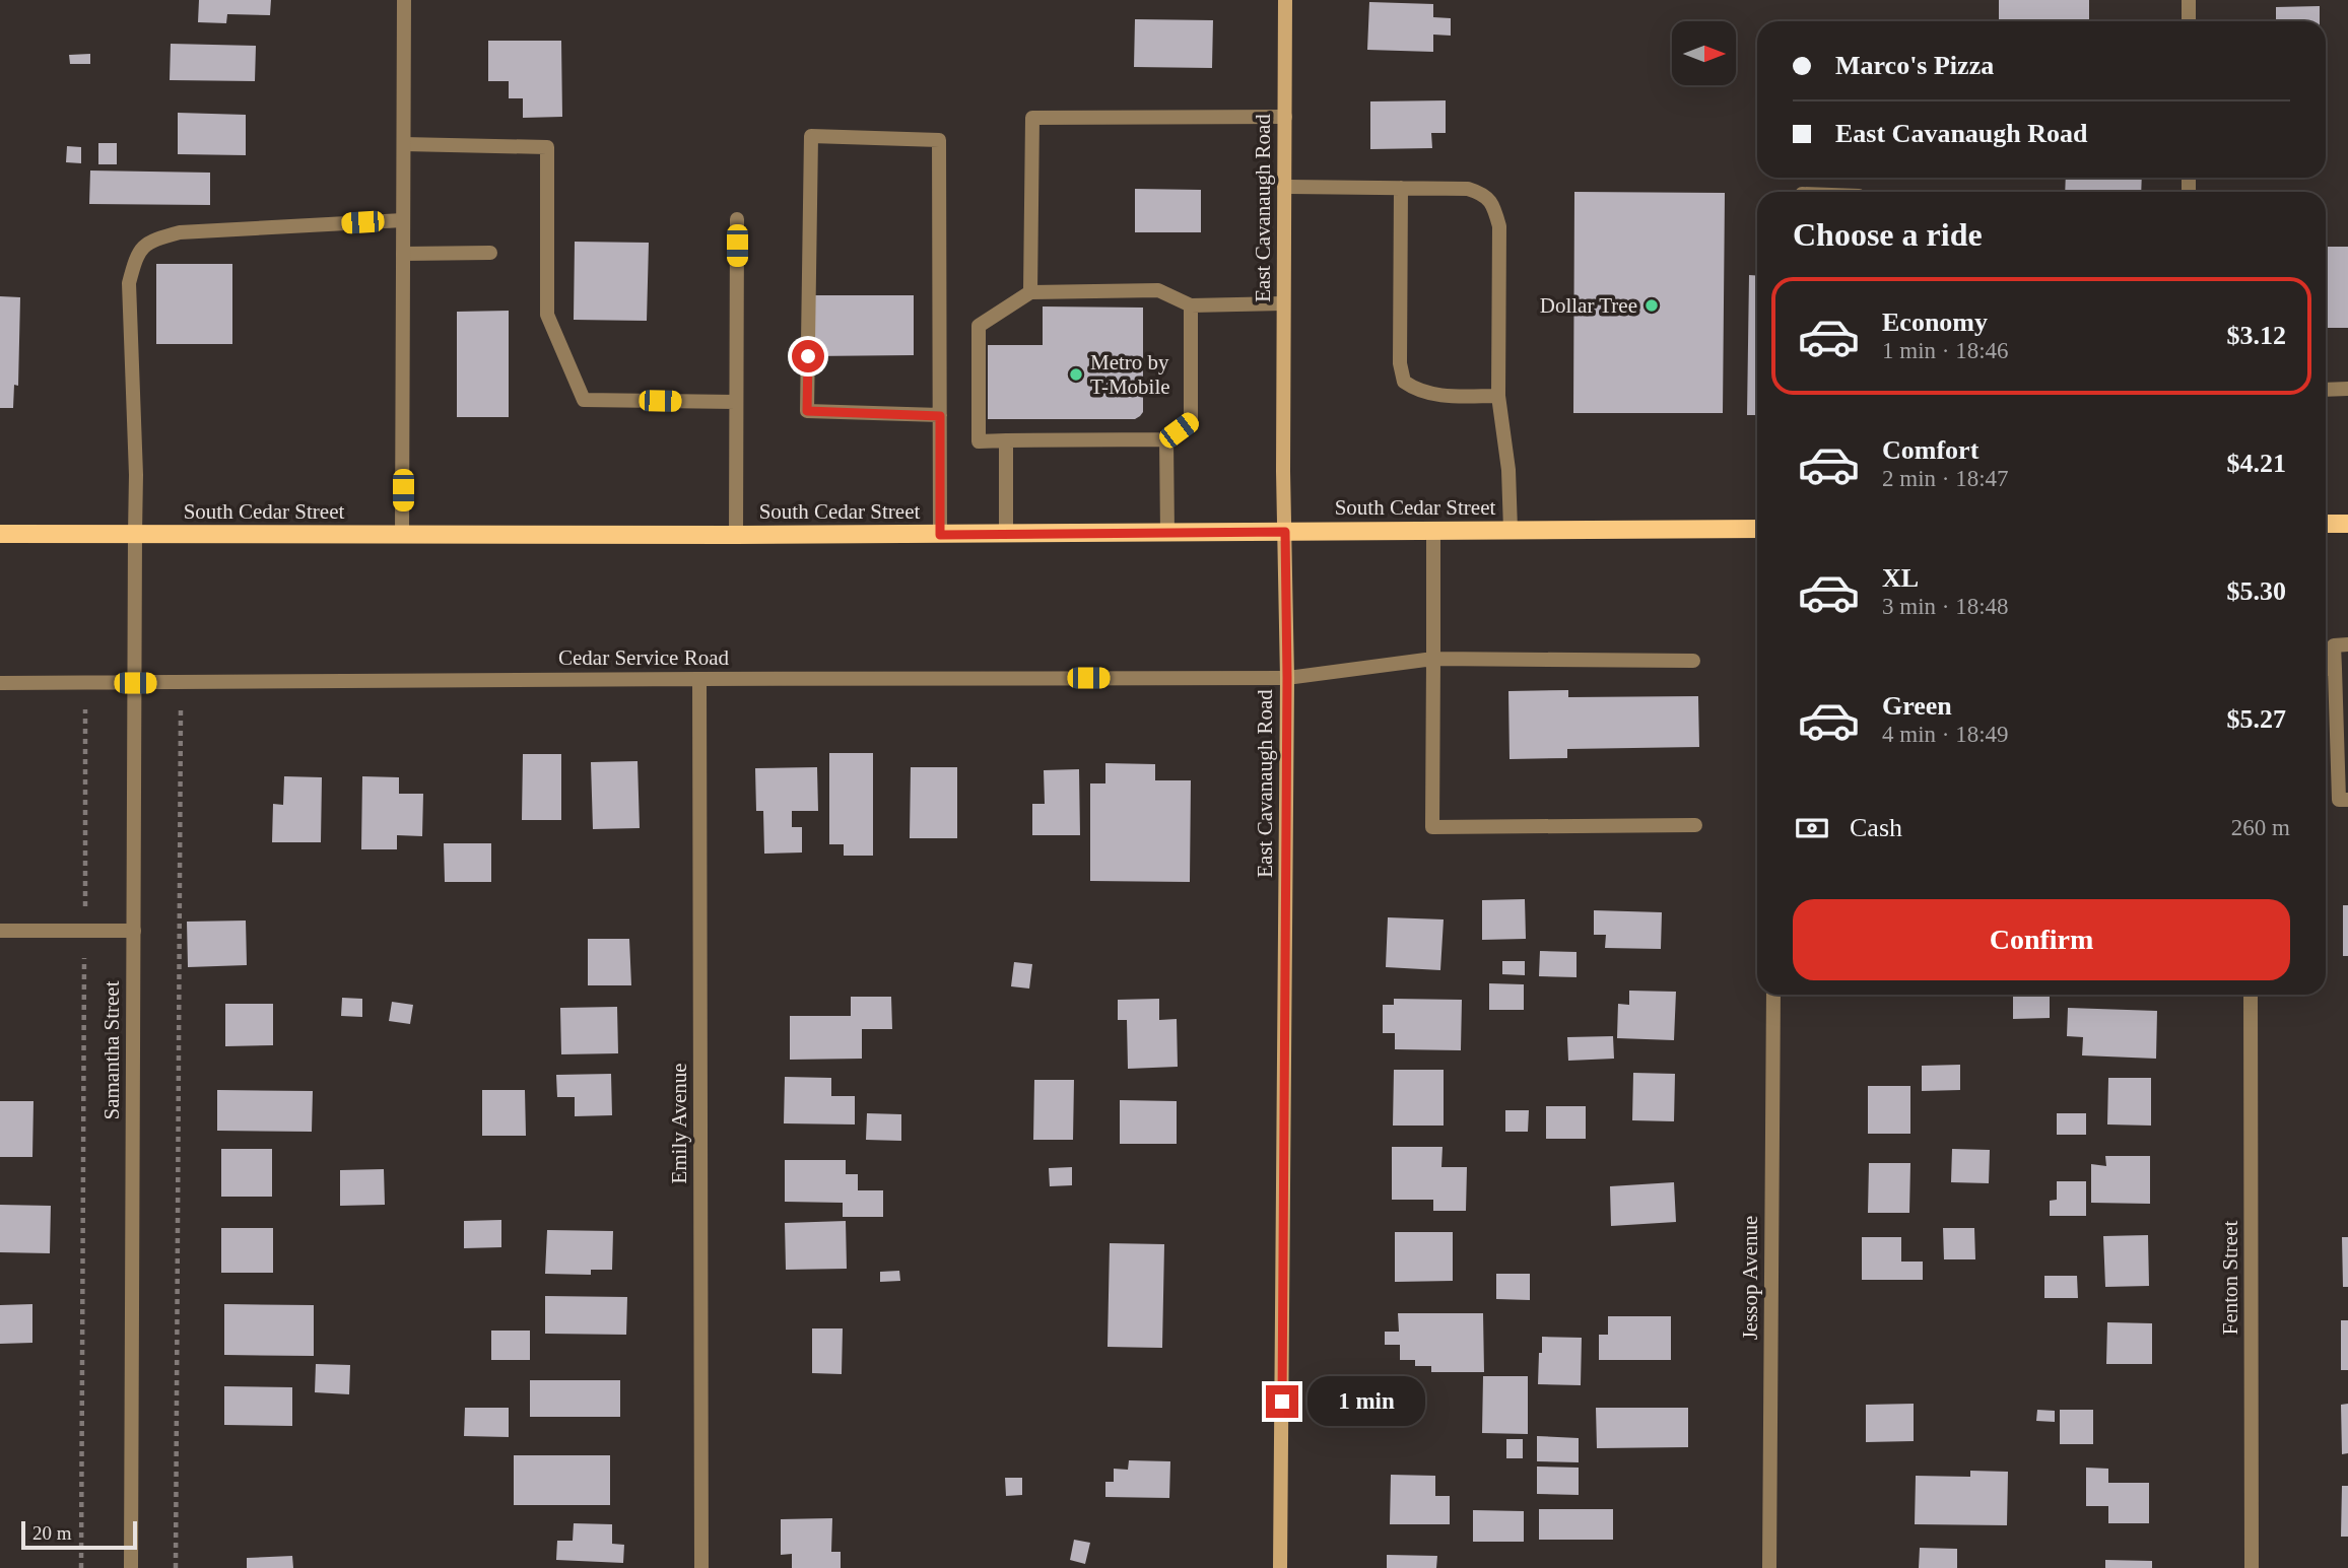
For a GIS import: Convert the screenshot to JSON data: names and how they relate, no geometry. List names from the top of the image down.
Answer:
{
  "streets": {
    "main road": ["South Cedar Street"],
    "street": [
      "East Cavanaugh Road",
      "Cedar Service Road",
      "Samantha Street",
      "Emily Avenue",
      "Jessop Avenue",
      "Fenton Street"
    ]
  },
  "crossings": [
    ["East Cavanaugh Road", "South Cedar Street"],
    ["East Cavanaugh Road", "Cedar Service Road"],
    ["South Cedar Street", "Samantha Street"],
    ["Cedar Service Road", "Samantha Street"],
    ["Cedar Service Road", "Emily Avenue"]
  ],
  "places": ["Dollar Tree", "Metro by T-Mobile"],
  "scale_bar": "20 m",
  "north": "right",
  "page": {
    "banner": ["Marco's Pizza", "East Cavanaugh Road"],
    "heading": "Choose a ride",
    "list": [
      {
        "name": "Economy",
        "note": "1 min · 18:46",
        "value": "$3.12"
      },
      {
        "name": "Comfort",
        "note": "2 min · 18:47",
        "value": "$4.21"
      },
      {
        "name": "XL",
        "note": "3 min · 18:48",
        "value": "$5.30"
      },
      {
        "name": "Green",
        "note": "4 min · 18:49",
        "value": "$5.27"
      }
    ],
    "pay": ["Cash", "260 m"],
    "buttons": "Confirm",
    "bubble": "1 min",
    "scale": "20 m"
  }
}
